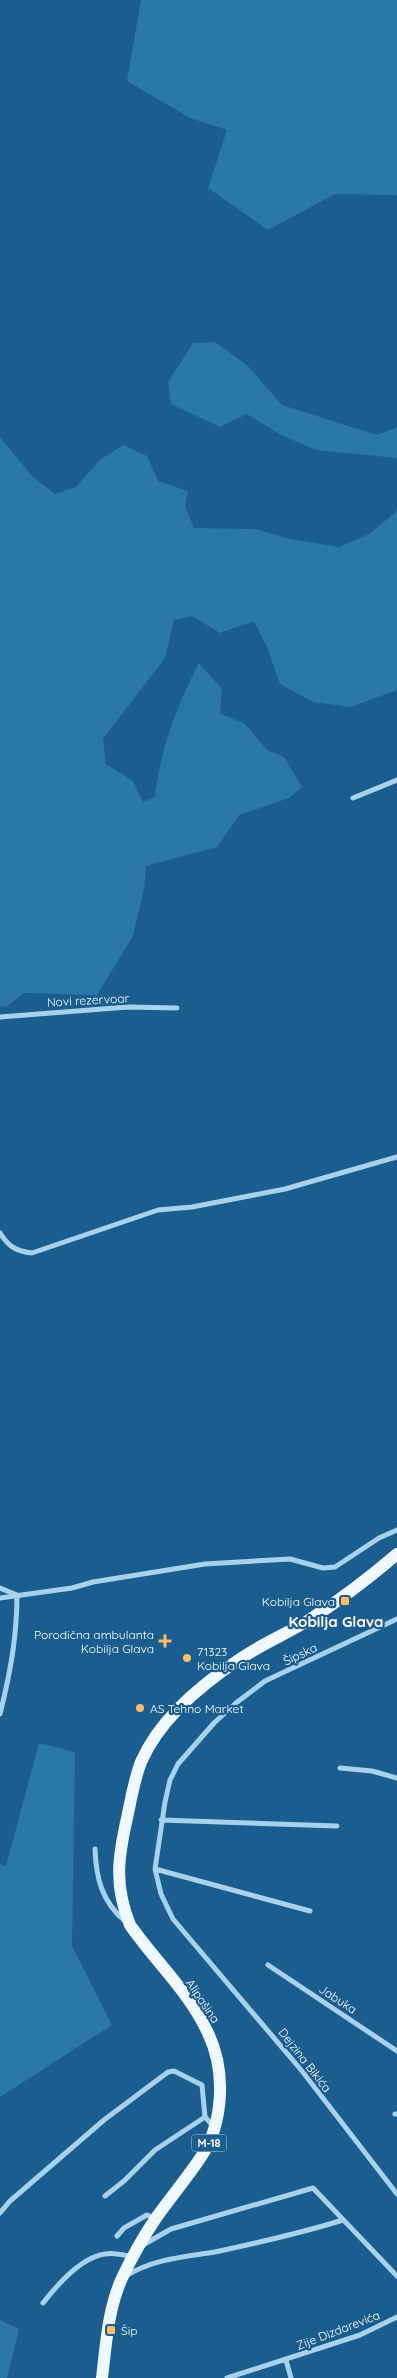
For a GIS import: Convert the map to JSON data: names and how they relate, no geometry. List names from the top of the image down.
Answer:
{
  "streets": {
    "main road": ["Alipašina", "M-18"],
    "street": [
      "Novi rezervoar",
      "Šipska",
      "Jabuka",
      "Dejzina Bikića",
      "Zije Dizdarevića"
    ]
  },
  "crossings": [
    ["Šipska", "Dejzina Bikića"]
  ],
  "districts": ["Kobilja Glava"],
  "places": {
    "transit": ["Kobilja Glava", "Šip"],
    "health": ["Porodična ambulanta Kobilja Glava"],
    "other": ["71323 Kobilja Glava", "AS Tehno Market"]
  }
}
